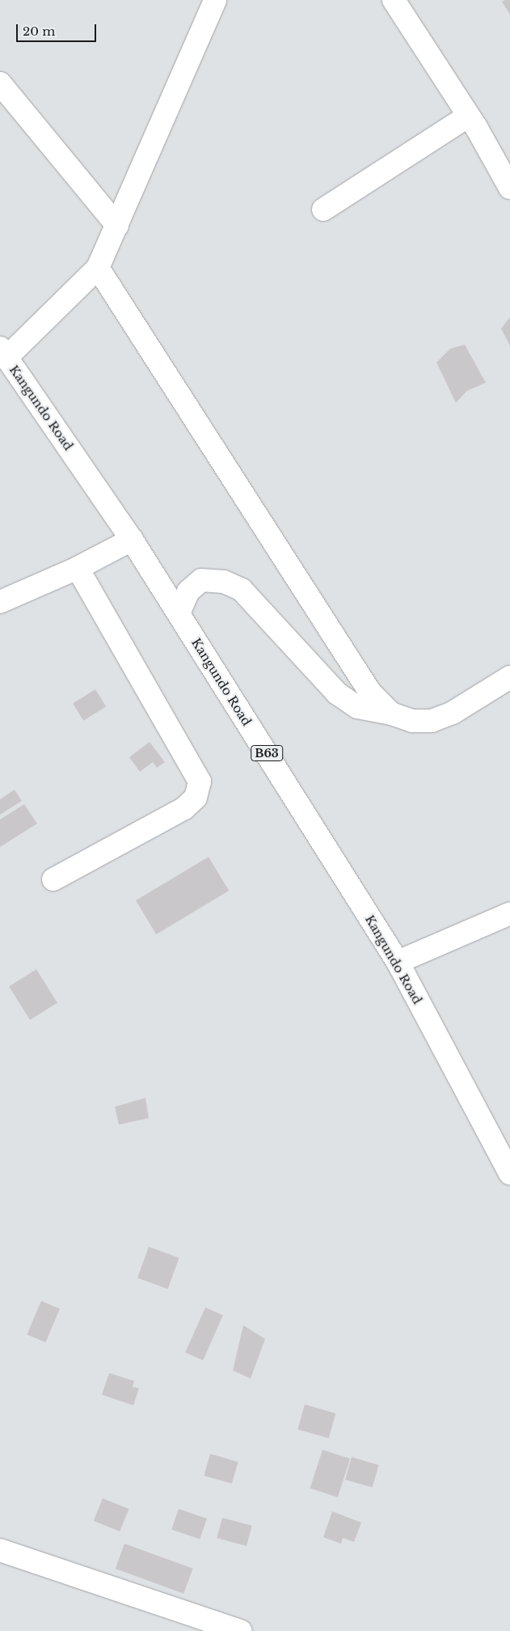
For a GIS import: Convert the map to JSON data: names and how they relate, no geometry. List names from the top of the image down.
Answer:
{
  "streets": {
    "main road": ["Kangundo Road", "B63"]
  },
  "scale_bar": "20 m"
}
